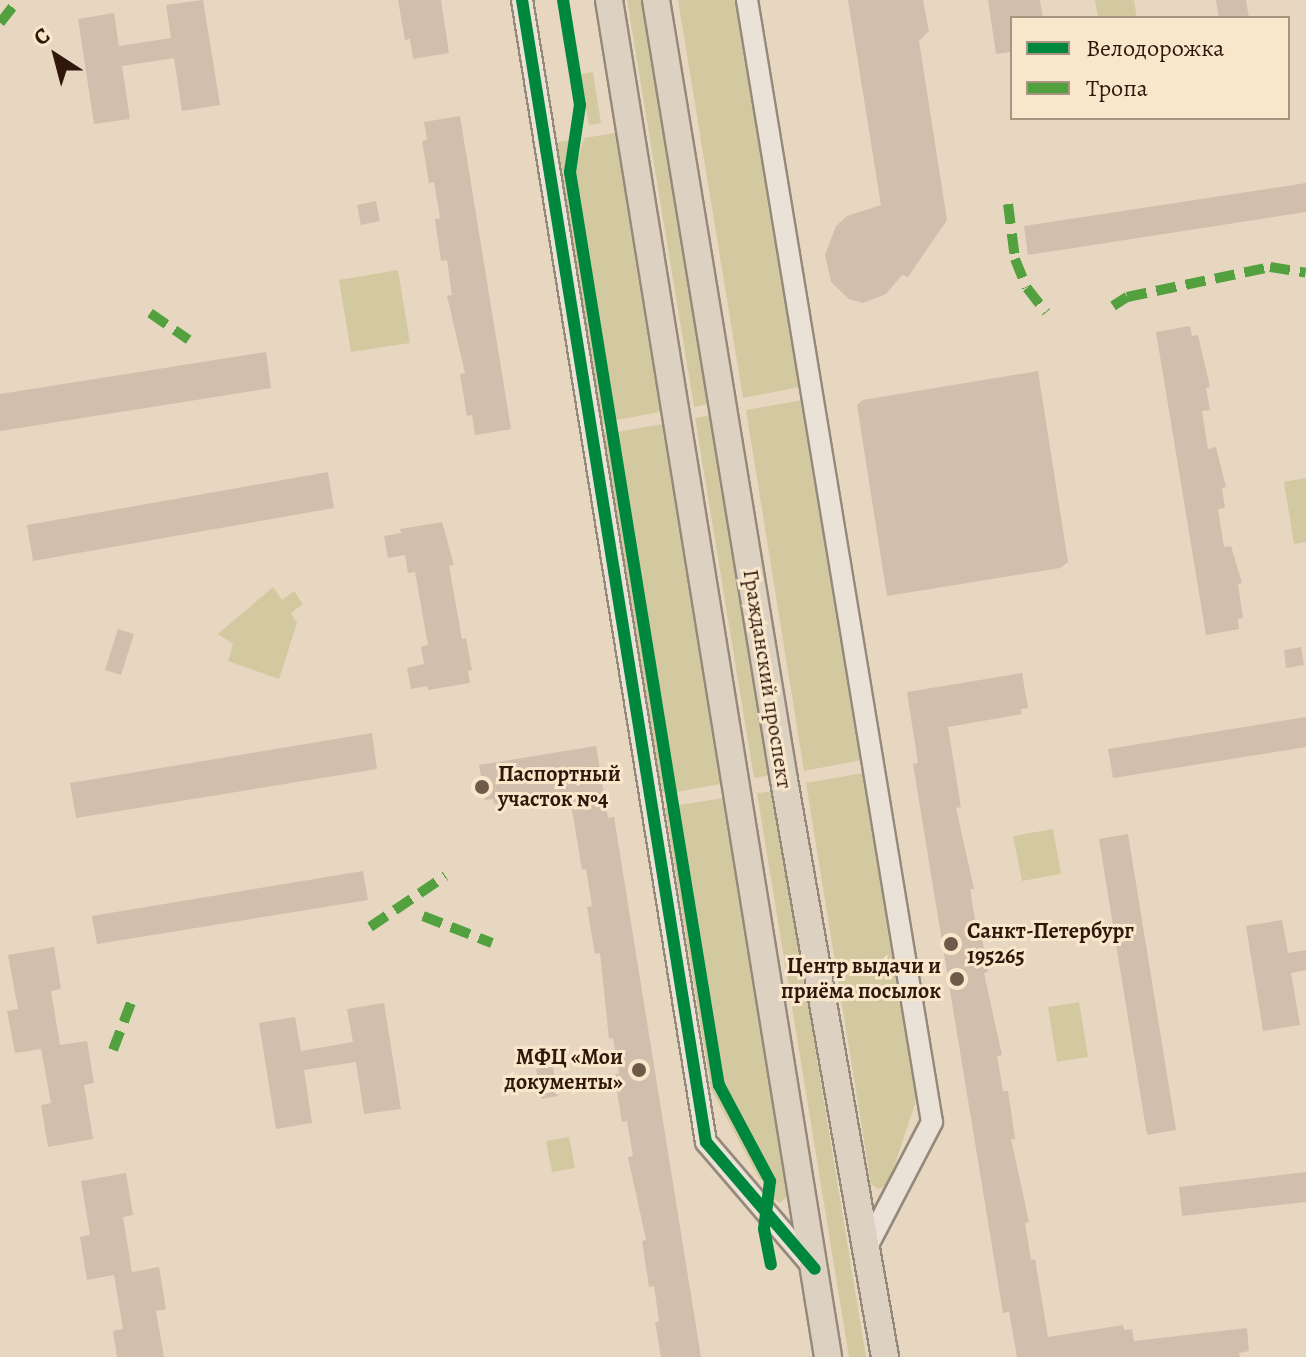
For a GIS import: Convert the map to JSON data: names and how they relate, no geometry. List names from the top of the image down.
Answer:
{
  "streets": {
    "main road": ["Гражданский проспект"]
  },
  "places": [
    "Паспортный участок №4",
    "Санкт-Петербург 195265",
    "Центр выдачи и приёма посылок",
    "МФЦ «Мои документы»"
  ],
  "legend": ["Велодорожка", "Тропа"],
  "north": "top left"
}
